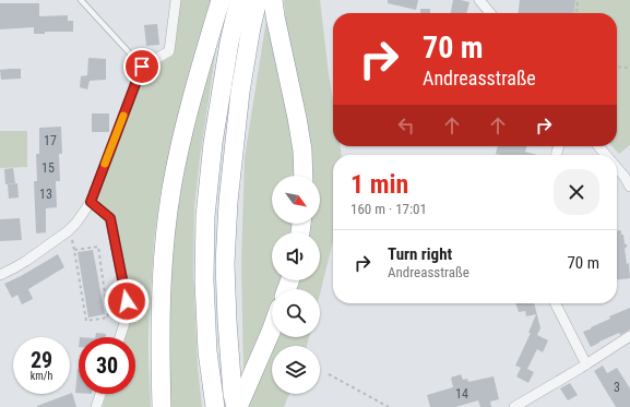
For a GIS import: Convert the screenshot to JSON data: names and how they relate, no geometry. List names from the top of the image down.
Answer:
{
  "house_numbers": [
    "17",
    "15",
    "13",
    "3",
    "14"
  ],
  "north": "bottom right",
  "page": {
    "turn": ["70 m", "Andreasstraße"],
    "heading": ["1 min", "160 m · 17:01"],
    "list": [
      {
        "name": "Turn right",
        "note": "Andreasstraße",
        "value": "70 m"
      }
    ],
    "speed": "29 km/h",
    "limit": "30"
  }
}
